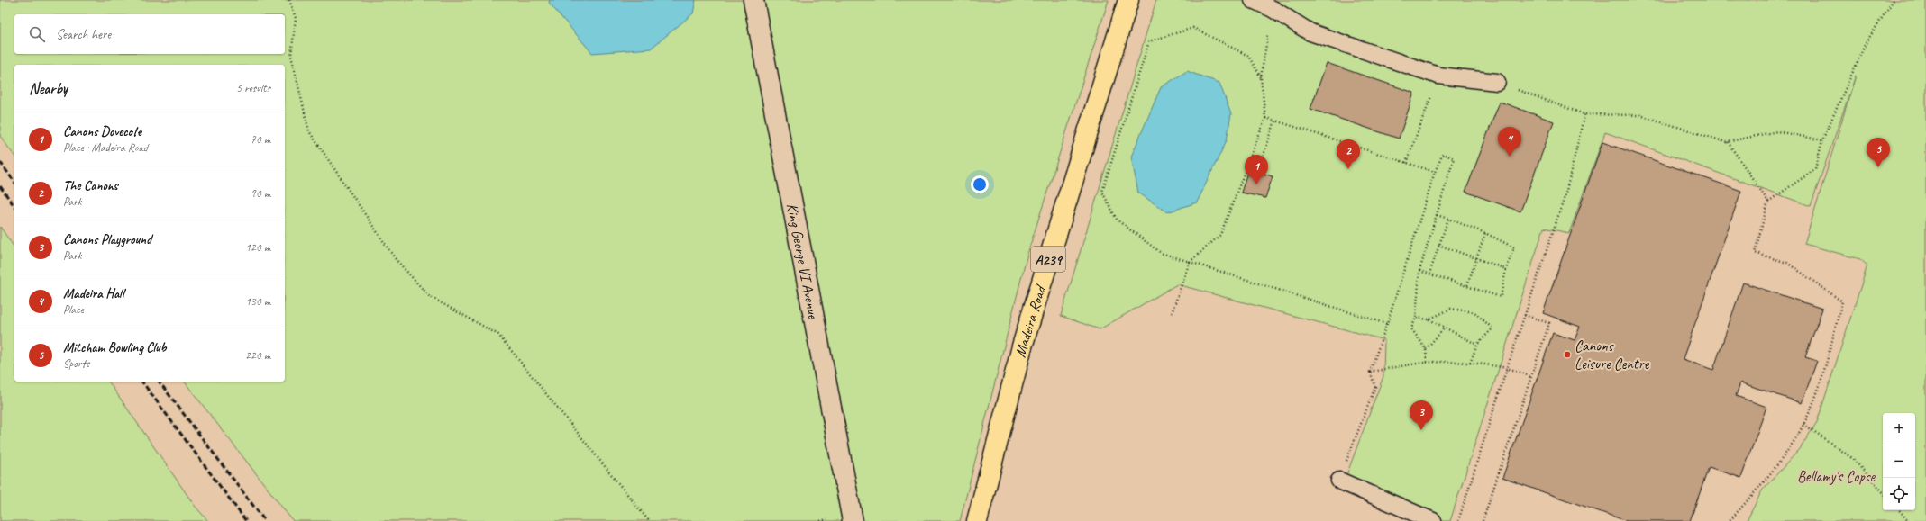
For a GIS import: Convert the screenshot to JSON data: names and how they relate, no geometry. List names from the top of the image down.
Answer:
{
  "streets": {
    "main road": ["A239", "Madeira Road"],
    "street": ["King George VI Avenue"]
  },
  "parks": ["Bellamy's Copse"],
  "places": ["Canons Leisure Centre"],
  "page": {
    "search": "Search here",
    "heading": ["Nearby", "5 results"],
    "list": [
      {
        "mark": "1",
        "name": "Canons Dovecote",
        "note": "Place · Madeira Road",
        "value": "70 m"
      },
      {
        "mark": "2",
        "name": "The Canons",
        "note": "Park",
        "value": "90 m"
      },
      {
        "mark": "3",
        "name": "Canons Playground",
        "note": "Park",
        "value": "120 m"
      },
      {
        "mark": "4",
        "name": "Madeira Hall",
        "note": "Place",
        "value": "130 m"
      },
      {
        "mark": "5",
        "name": "Mitcham Bowling Club",
        "note": "Sports",
        "value": "220 m"
      }
    ],
    "pins": [
      "4",
      "5",
      "2",
      "1",
      "3"
    ],
    "map_buttons": ["+", "−"]
  }
}
